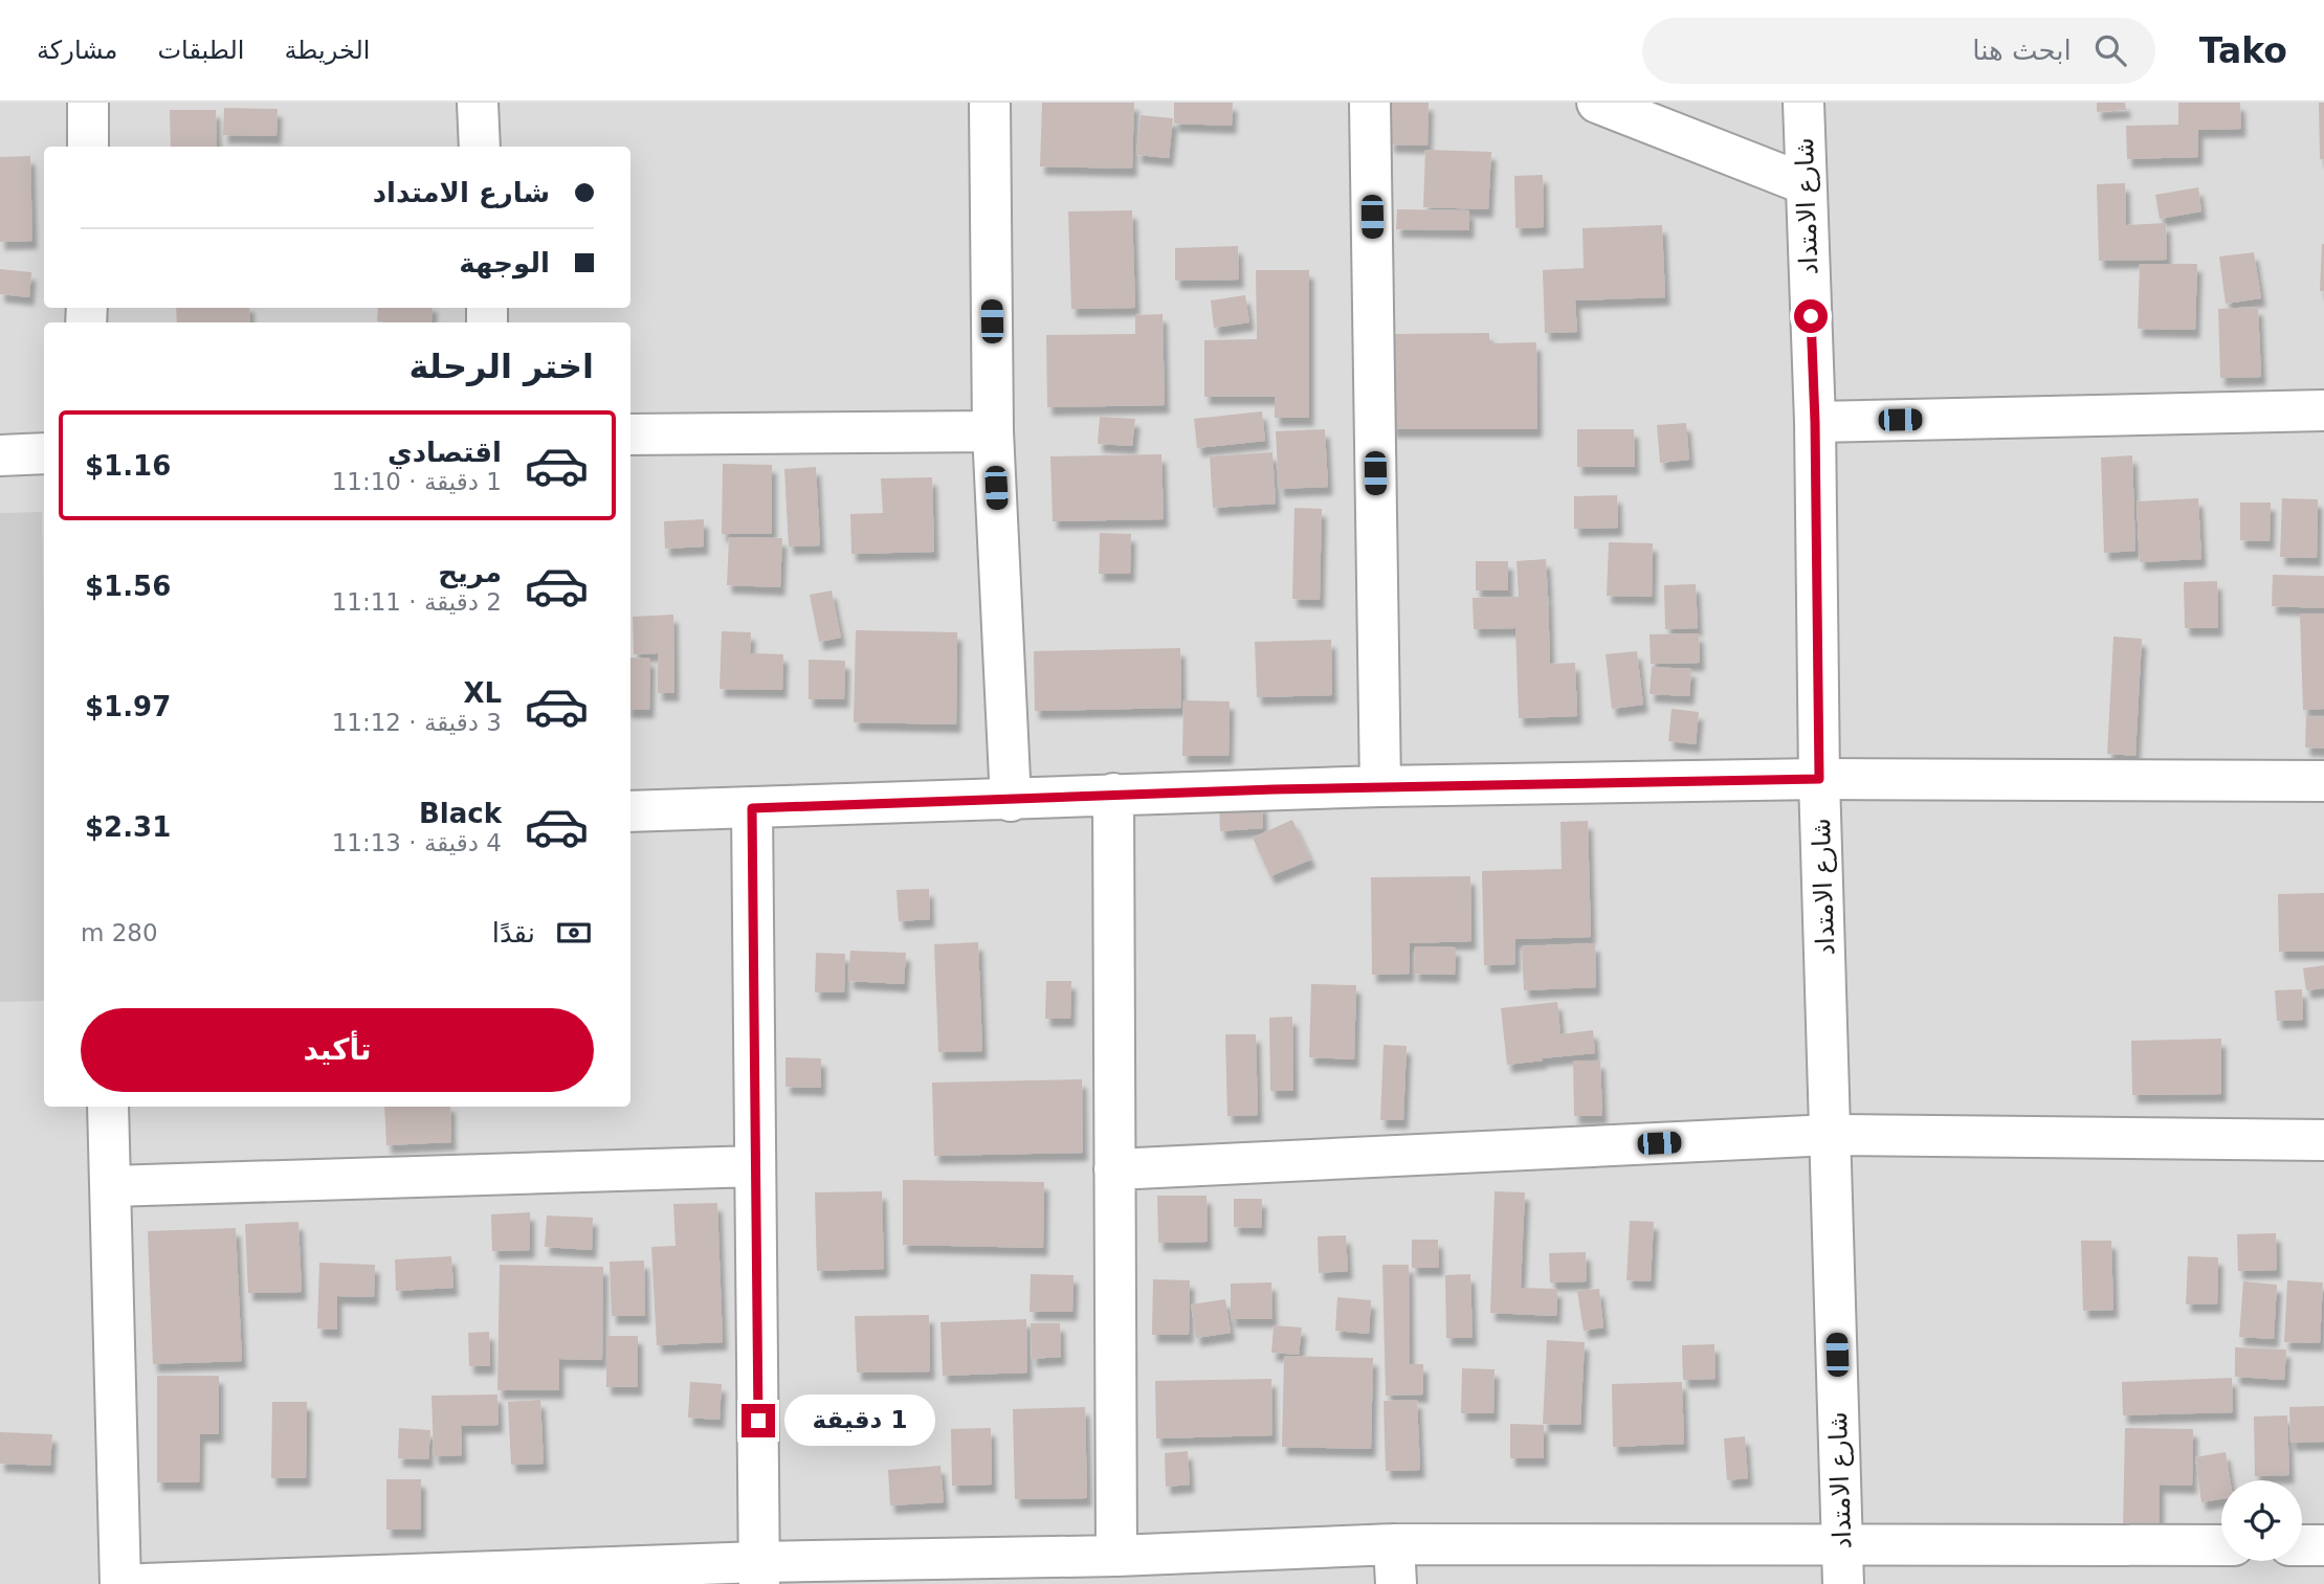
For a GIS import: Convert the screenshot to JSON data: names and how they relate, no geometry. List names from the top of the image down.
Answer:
{
  "streets": {
    "street": ["شارع الامتداد"]
  },
  "page": {
    "header": "Tako",
    "search": "ابحث هنا",
    "nav": ["الخريطة", "الطبقات", "مشاركة"],
    "banner": ["شارع الامتداد", "الوجهة"],
    "heading": "اختر الرحلة",
    "list": [
      {
        "name": "اقتصادي",
        "note": "1 دقيقة · 11:10",
        "value": "$1.16"
      },
      {
        "name": "مريح",
        "note": "2 دقيقة · 11:11",
        "value": "$1.56"
      },
      {
        "name": "XL",
        "note": "3 دقيقة · 11:12",
        "value": "$1.97"
      },
      {
        "name": "Black",
        "note": "4 دقيقة · 11:13",
        "value": "$2.31"
      }
    ],
    "pay": ["نقدًا", "280 m"],
    "buttons": "تأكيد",
    "bubble": "1 دقيقة"
  }
}
